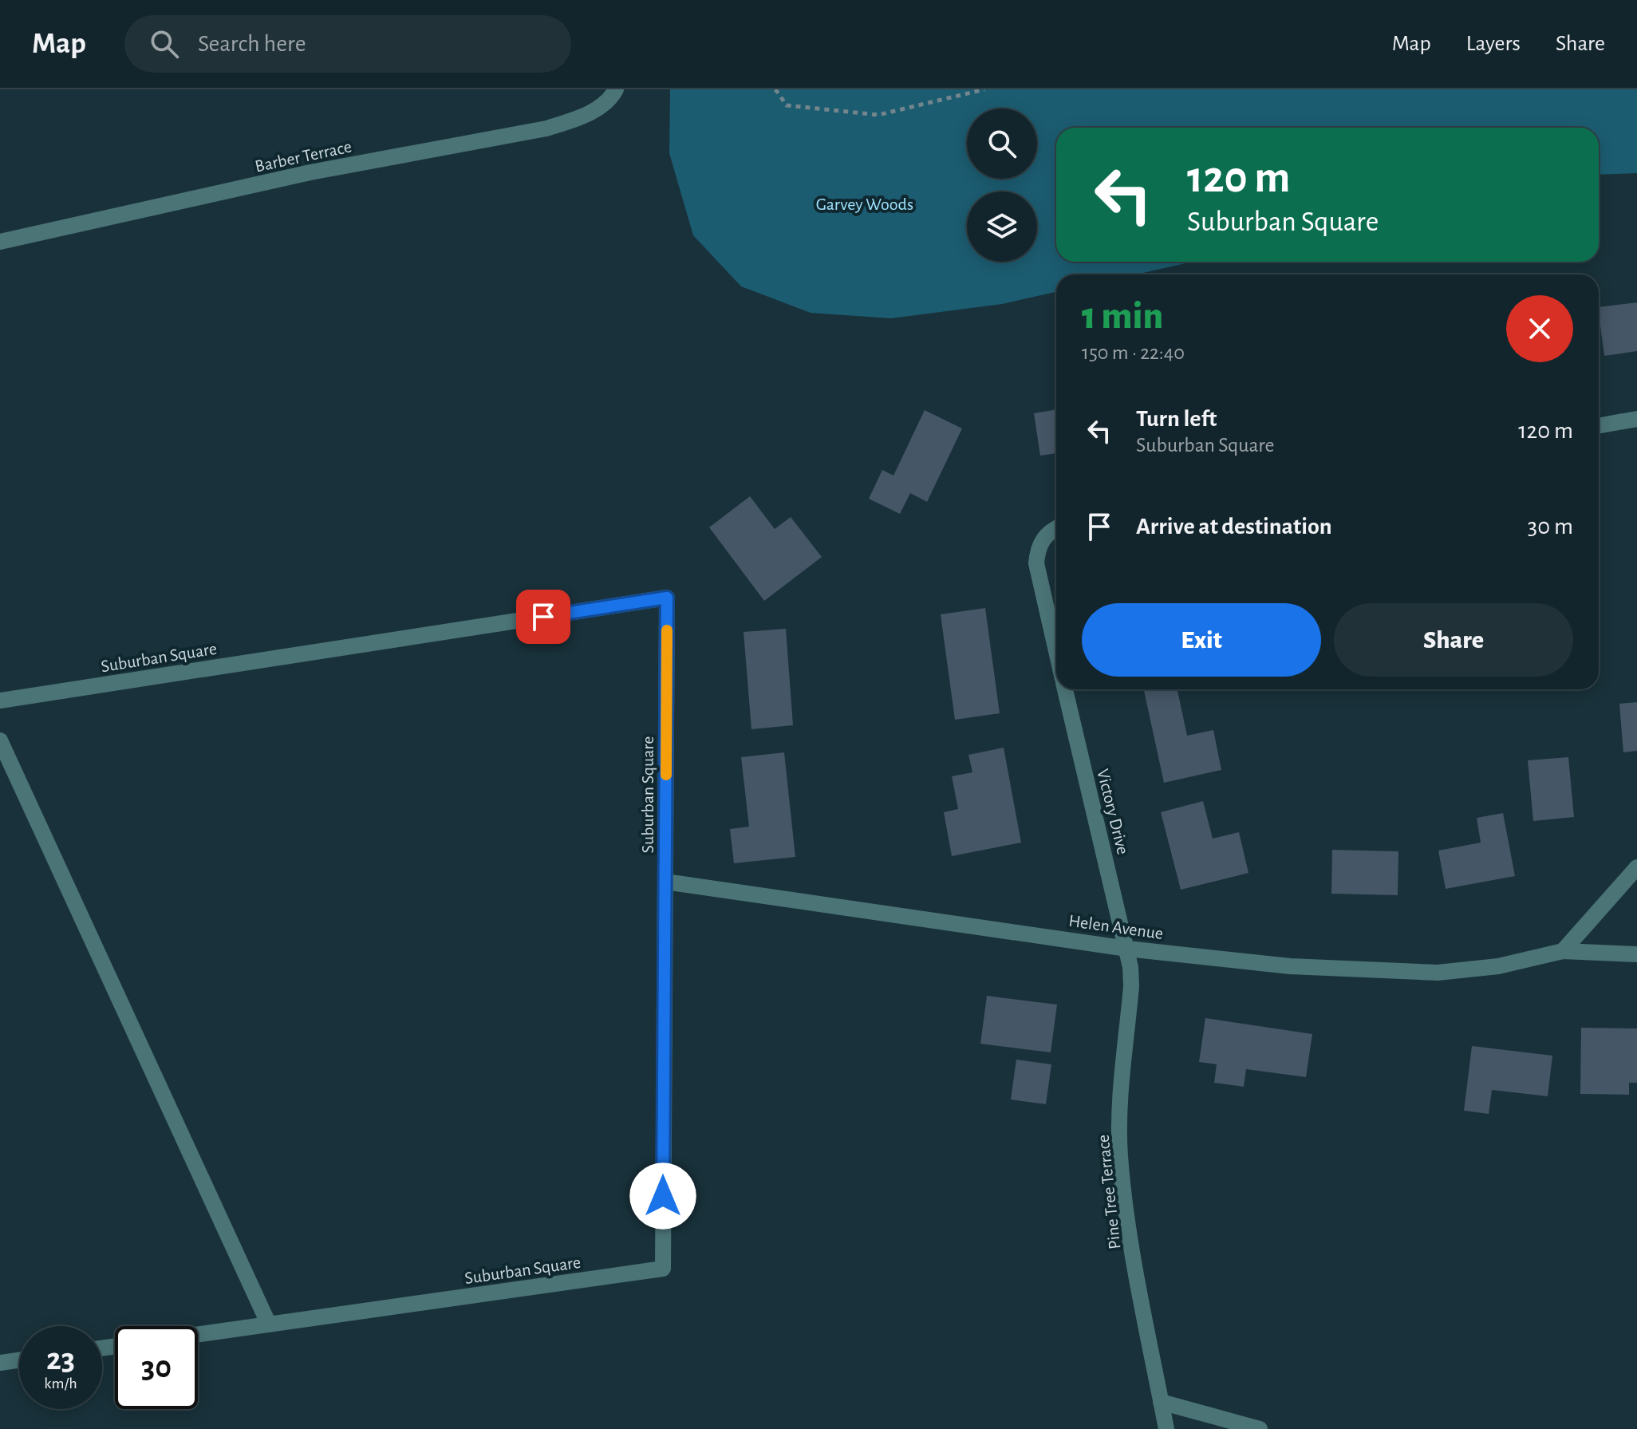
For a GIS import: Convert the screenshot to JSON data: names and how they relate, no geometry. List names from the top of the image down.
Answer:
{
  "streets": {
    "street": [
      "Barber Terrace",
      "Suburban Square",
      "Victory Drive",
      "Helen Avenue",
      "Pine Tree Terrace"
    ]
  },
  "crossings": [
    ["Suburban Square", "Helen Avenue"],
    ["Victory Drive", "Helen Avenue"],
    ["Victory Drive", "Pine Tree Terrace"],
    ["Helen Avenue", "Pine Tree Terrace"]
  ],
  "parks": ["Garvey Woods"],
  "page": {
    "header": "Map",
    "search": "Search here",
    "nav": ["Map", "Layers", "Share"],
    "turn": ["120 m", "Suburban Square"],
    "heading": ["1 min", "150 m · 22:40"],
    "list": [
      {
        "name": "Turn left",
        "note": "Suburban Square",
        "value": "120 m"
      },
      {
        "name": "Arrive at destination",
        "value": "30 m"
      }
    ],
    "buttons": ["Exit", "Share"],
    "speed": "23 km/h",
    "limit": "30"
  }
}
